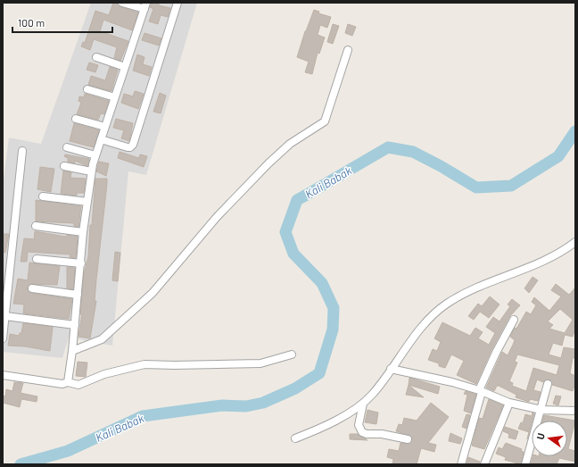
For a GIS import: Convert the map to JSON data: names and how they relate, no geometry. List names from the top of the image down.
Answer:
{
  "water": ["Kali Babak"],
  "scale_bar": "100 m",
  "north": "left"
}
